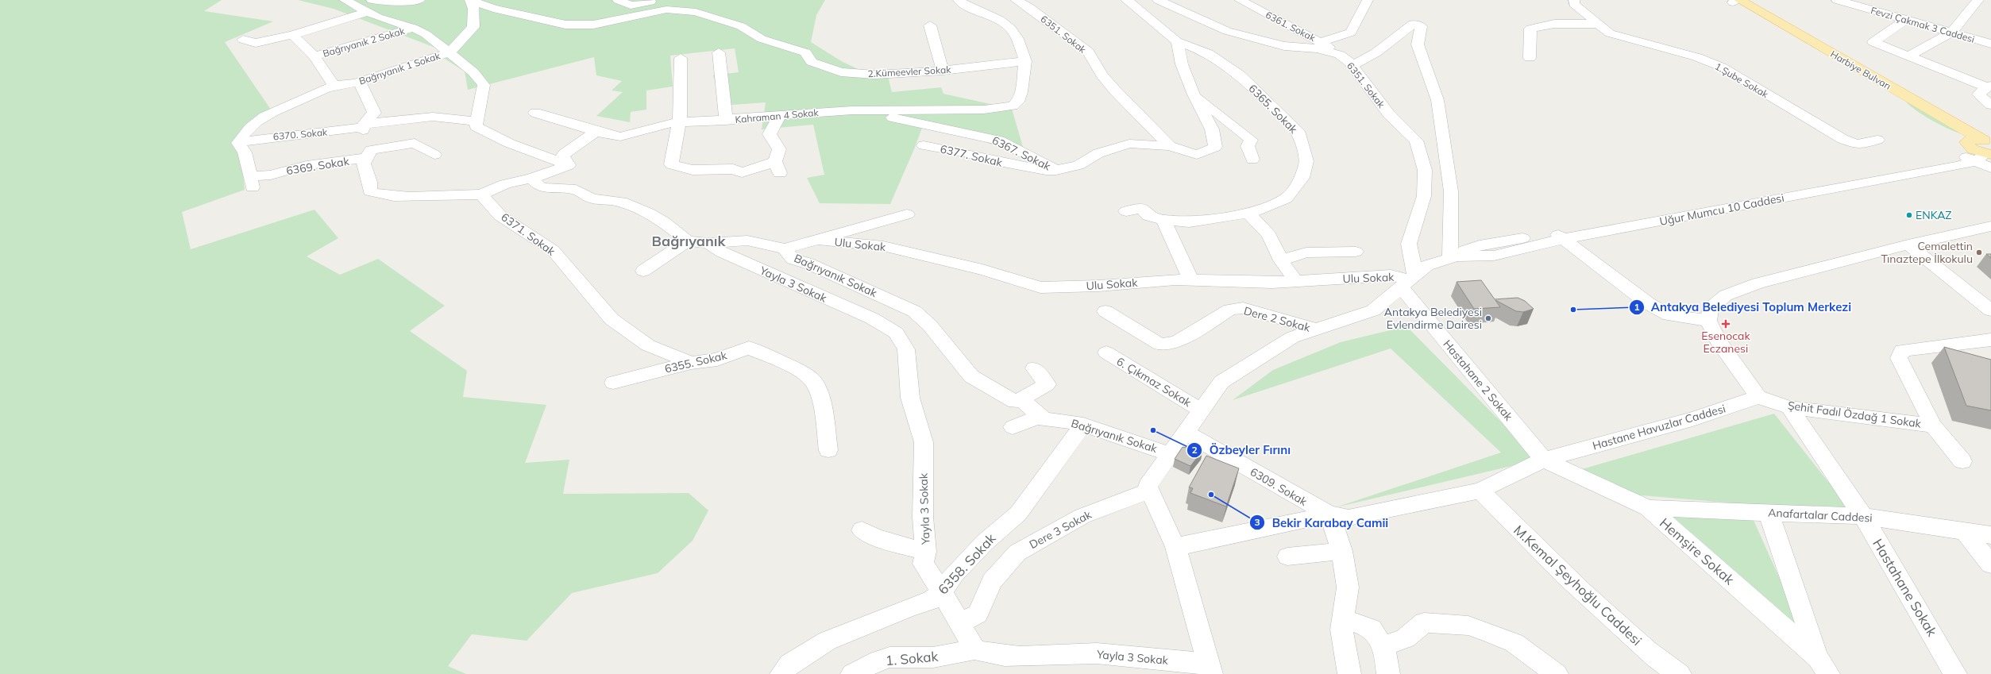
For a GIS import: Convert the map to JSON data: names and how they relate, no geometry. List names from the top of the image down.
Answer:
{
  "streets": {
    "main road": ["Harbiye Bulvarı"],
    "street": [
      "Fevzi Çakmak 3 Caddesi",
      "6361. Sokak",
      "6351. Sokak",
      "Bağrıyanık 2 Sokak",
      "Bağrıyanık 1 Sokak",
      "2.Kümeevler Sokak",
      "1.Şube Sokak",
      "6365. Sokak",
      "Kahraman 4 Sokak",
      "6370. Sokak",
      "6367. Sokak",
      "6377. Sokak",
      "6369. Sokak",
      "Uğur Mumcu 10 Caddesi",
      "6371. Sokak",
      "Ulu Sokak",
      "Bağrıyanık Sokak",
      "Yayla 3 Sokak",
      "Dere 2 Sokak",
      "6355. Sokak",
      "Hastahane 2 Sokak",
      "6. Çıkmaz Sokak",
      "Şehit Fadıl Özdağ 1 Sokak",
      "Hastane Havuzlar Caddesi",
      "6309. Sokak",
      "Anafartalar Caddesi",
      "Dere 3 Sokak",
      "Hemşire Sokak",
      "6358. Sokak",
      "M.Kemal Şeyhoğlu Caddesi",
      "Hastahane Sokak",
      "1. Sokak"
    ]
  },
  "crossings": [
    ["6361. Sokak", "6351. Sokak"],
    ["6351. Sokak", "6365. Sokak"],
    ["6351. Sokak", "6367. Sokak"],
    ["6351. Sokak", "Uğur Mumcu 10 Caddesi"],
    ["6351. Sokak", "Ulu Sokak"],
    ["6351. Sokak", "Hastahane 2 Sokak"],
    ["Bağrıyanık 1 Sokak", "2.Kümeevler Sokak"],
    ["Bağrıyanık 1 Sokak", "6370. Sokak"],
    ["Bağrıyanık 1 Sokak", "6369. Sokak"],
    ["Harbiye Bulvarı", "Uğur Mumcu 10 Caddesi"],
    ["2.Kümeevler Sokak", "Kahraman 4 Sokak"],
    ["Kahraman 4 Sokak", "6367. Sokak"],
    ["6370. Sokak", "6369. Sokak"],
    ["6367. Sokak", "6377. Sokak"],
    ["Uğur Mumcu 10 Caddesi", "Ulu Sokak"],
    ["Uğur Mumcu 10 Caddesi", "Bağrıyanık Sokak"],
    ["Uğur Mumcu 10 Caddesi", "Dere 2 Sokak"],
    ["Uğur Mumcu 10 Caddesi", "Hastahane 2 Sokak"],
    ["Uğur Mumcu 10 Caddesi", "6. Çıkmaz Sokak"],
    ["Uğur Mumcu 10 Caddesi", "6309. Sokak"],
    ["6371. Sokak", "6355. Sokak"],
    ["Ulu Sokak", "Hastahane 2 Sokak"],
    ["Bağrıyanık Sokak", "Yayla 3 Sokak"],
    ["Bağrıyanık Sokak", "6358. Sokak"],
    ["Yayla 3 Sokak", "Dere 3 Sokak"],
    ["Yayla 3 Sokak", "6358. Sokak"],
    ["Yayla 3 Sokak", "1. Sokak"],
    ["Hastahane 2 Sokak", "Hastane Havuzlar Caddesi"],
    ["Hastahane 2 Sokak", "Hemşire Sokak"],
    ["Şehit Fadıl Özdağ 1 Sokak", "Hastane Havuzlar Caddesi"],
    ["Şehit Fadıl Özdağ 1 Sokak", "Hastahane Sokak"],
    ["Hastane Havuzlar Caddesi", "6309. Sokak"],
    ["Hastane Havuzlar Caddesi", "Hemşire Sokak"],
    ["Hastane Havuzlar Caddesi", "M.Kemal Şeyhoğlu Caddesi"],
    ["Anafartalar Caddesi", "Hemşire Sokak"],
    ["Anafartalar Caddesi", "Hastahane Sokak"]
  ],
  "districts": ["Bağrıyanık"],
  "places": {
    "other": [
      "ENKAZ",
      "Cemalettin Tınaztepe İlkokulu",
      "Antakya Belediyesi Toplum Merkezi",
      "Antakya Belediyesi Evlendirme Dairesi",
      "Özbeyler Fırını",
      "Bekir Karabay Camii"
    ],
    "health": ["Esenocak Eczanesi"]
  }
}
